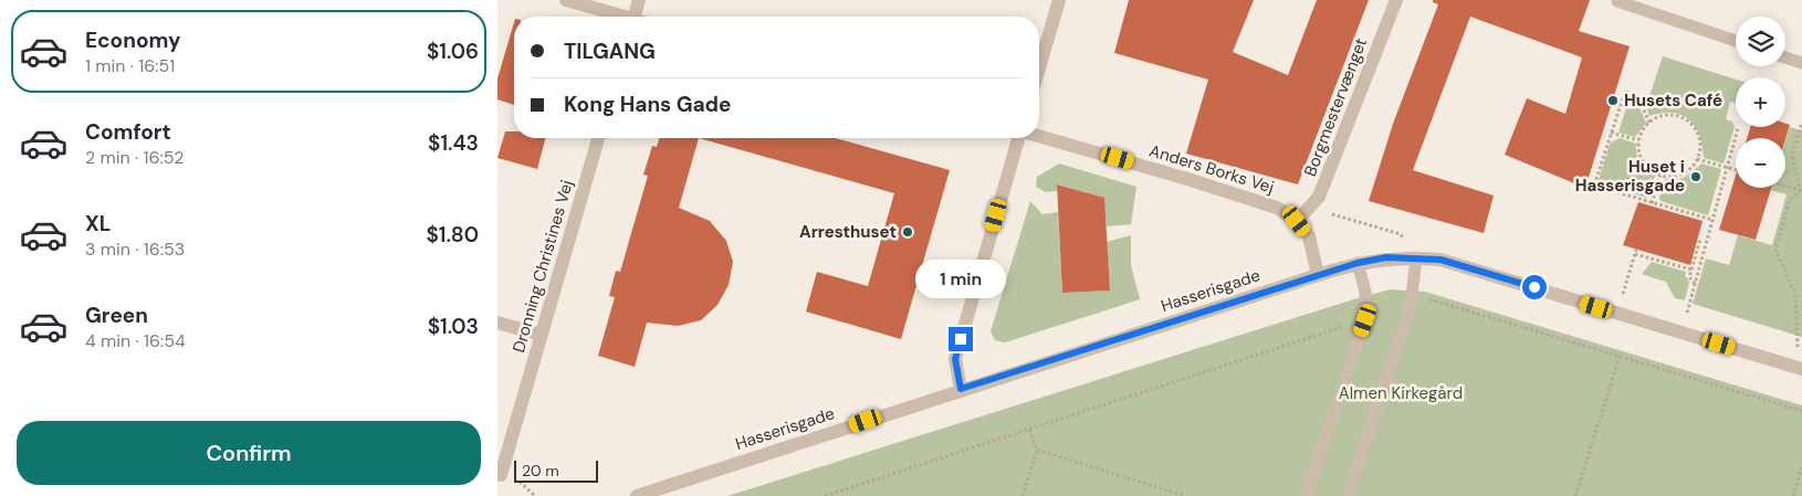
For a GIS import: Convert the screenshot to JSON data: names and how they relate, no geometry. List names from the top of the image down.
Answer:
{
  "streets": {
    "street": [
      "Borgmestervænget",
      "Anders Borks Vej",
      "Dronning Christines Vej",
      "Hasserisgade"
    ]
  },
  "crossings": [
    ["Borgmestervænget", "Anders Borks Vej"],
    ["Anders Borks Vej", "Hasserisgade"]
  ],
  "parks": ["Almen Kirkegård"],
  "places": ["Husets Café", "Huset i Hasserisgade", "Arresthuset"],
  "scale_bar": "20 m",
  "page": {
    "list": [
      {
        "name": "Economy",
        "note": "1 min · 16:51",
        "value": "$1.06"
      },
      {
        "name": "Comfort",
        "note": "2 min · 16:52",
        "value": "$1.43"
      },
      {
        "name": "XL",
        "note": "3 min · 16:53",
        "value": "$1.80"
      },
      {
        "name": "Green",
        "note": "4 min · 16:54",
        "value": "$1.03"
      }
    ],
    "map_buttons": ["+", "−"],
    "banner": ["TILGANG", "Kong Hans Gade"],
    "bubble": "1 min",
    "buttons": "Confirm",
    "scale": "20 m"
  }
}
